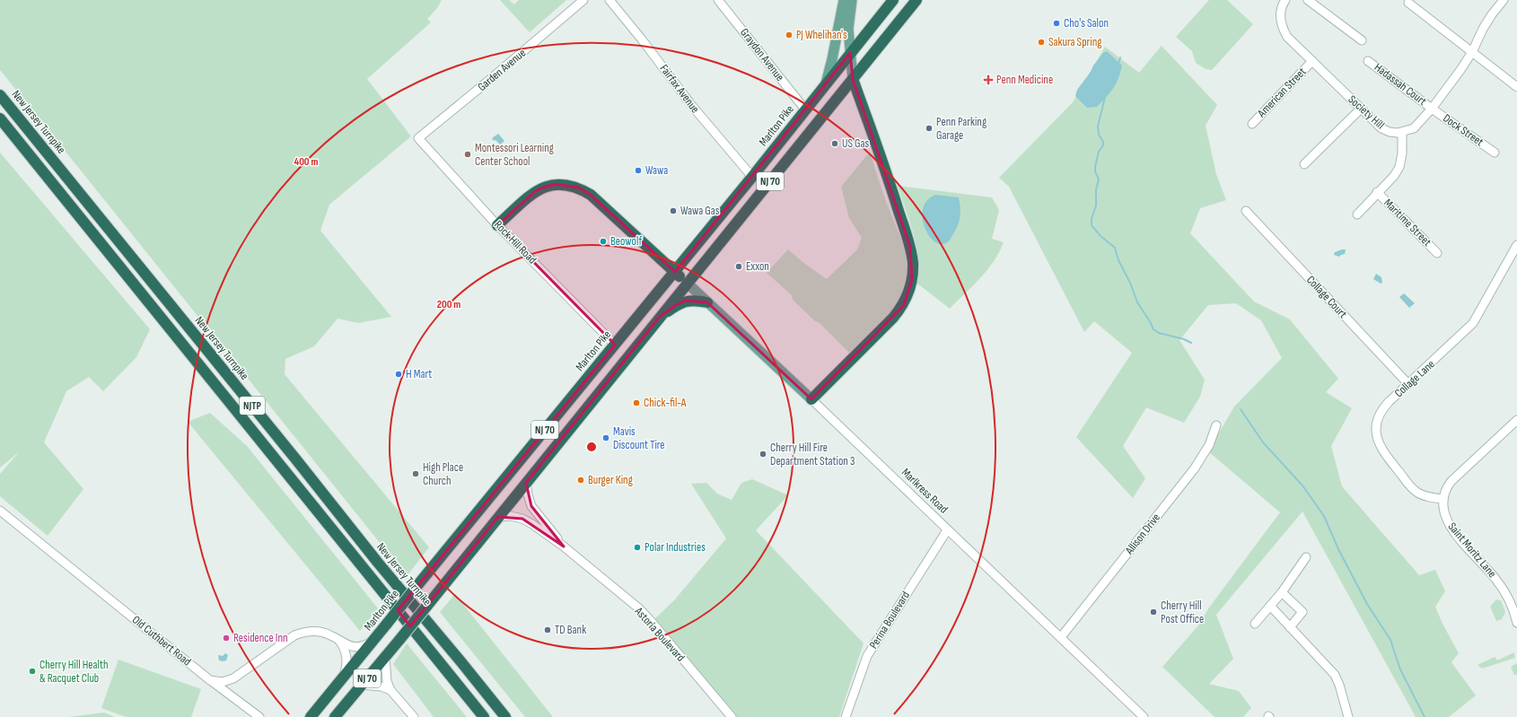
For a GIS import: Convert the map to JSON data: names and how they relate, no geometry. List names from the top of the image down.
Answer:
{
  "streets": {
    "highway": [
      "New Jersey Turnpike",
      "Marlton Pike",
      "NJ 70",
      "NJTP"
    ],
    "main road": ["Marlkress Road"],
    "street": [
      "Graydon Avenue",
      "Garden Avenue",
      "Hadassah Court",
      "Fairfax Avenue",
      "American Street",
      "Society Hill",
      "Dock Street",
      "Maritime Street",
      "Rock Hill Road",
      "Collage Court",
      "Collage Lane",
      "Allison Drive",
      "Saint Moritz Lane",
      "Perina Boulevard",
      "Astoria Boulevard",
      "Old Cuthbert Road"
    ]
  },
  "crossings": [
    ["Graydon Avenue", "Marlton Pike"],
    ["Garden Avenue", "Rock Hill Road"],
    ["Hadassah Court", "Dock Street"],
    ["Fairfax Avenue", "Marlton Pike"],
    ["American Street", "Society Hill"],
    ["Marlton Pike", "Rock Hill Road"],
    ["NJ 70", "Marlkress Road"],
    ["NJ 70", "Astoria Boulevard"],
    ["Collage Court", "Collage Lane"],
    ["Collage Lane", "Saint Moritz Lane"],
    ["Marlkress Road", "Allison Drive"],
    ["Marlkress Road", "Perina Boulevard"]
  ],
  "places": {
    "other": [
      "Cho's Salon",
      "PJ Whelihan's",
      "Sakura Spring",
      "Penn Parking Garage",
      "US Gas",
      "Montessori Learning Center School",
      "Wawa",
      "Wawa Gas",
      "Beowolf",
      "Exxon",
      "H Mart",
      "Chick-fil-A",
      "Mavis Discount Tire",
      "Cherry Hill Fire Department Station 3",
      "High Place Church",
      "Burger King",
      "Polar Industries",
      "Cherry Hill Post Office",
      "TD Bank",
      "Residence Inn",
      "Cherry Hill Health & Racquet Club"
    ],
    "health": ["Penn Medicine"]
  },
  "rings": ["400 m", "200 m"]
}
